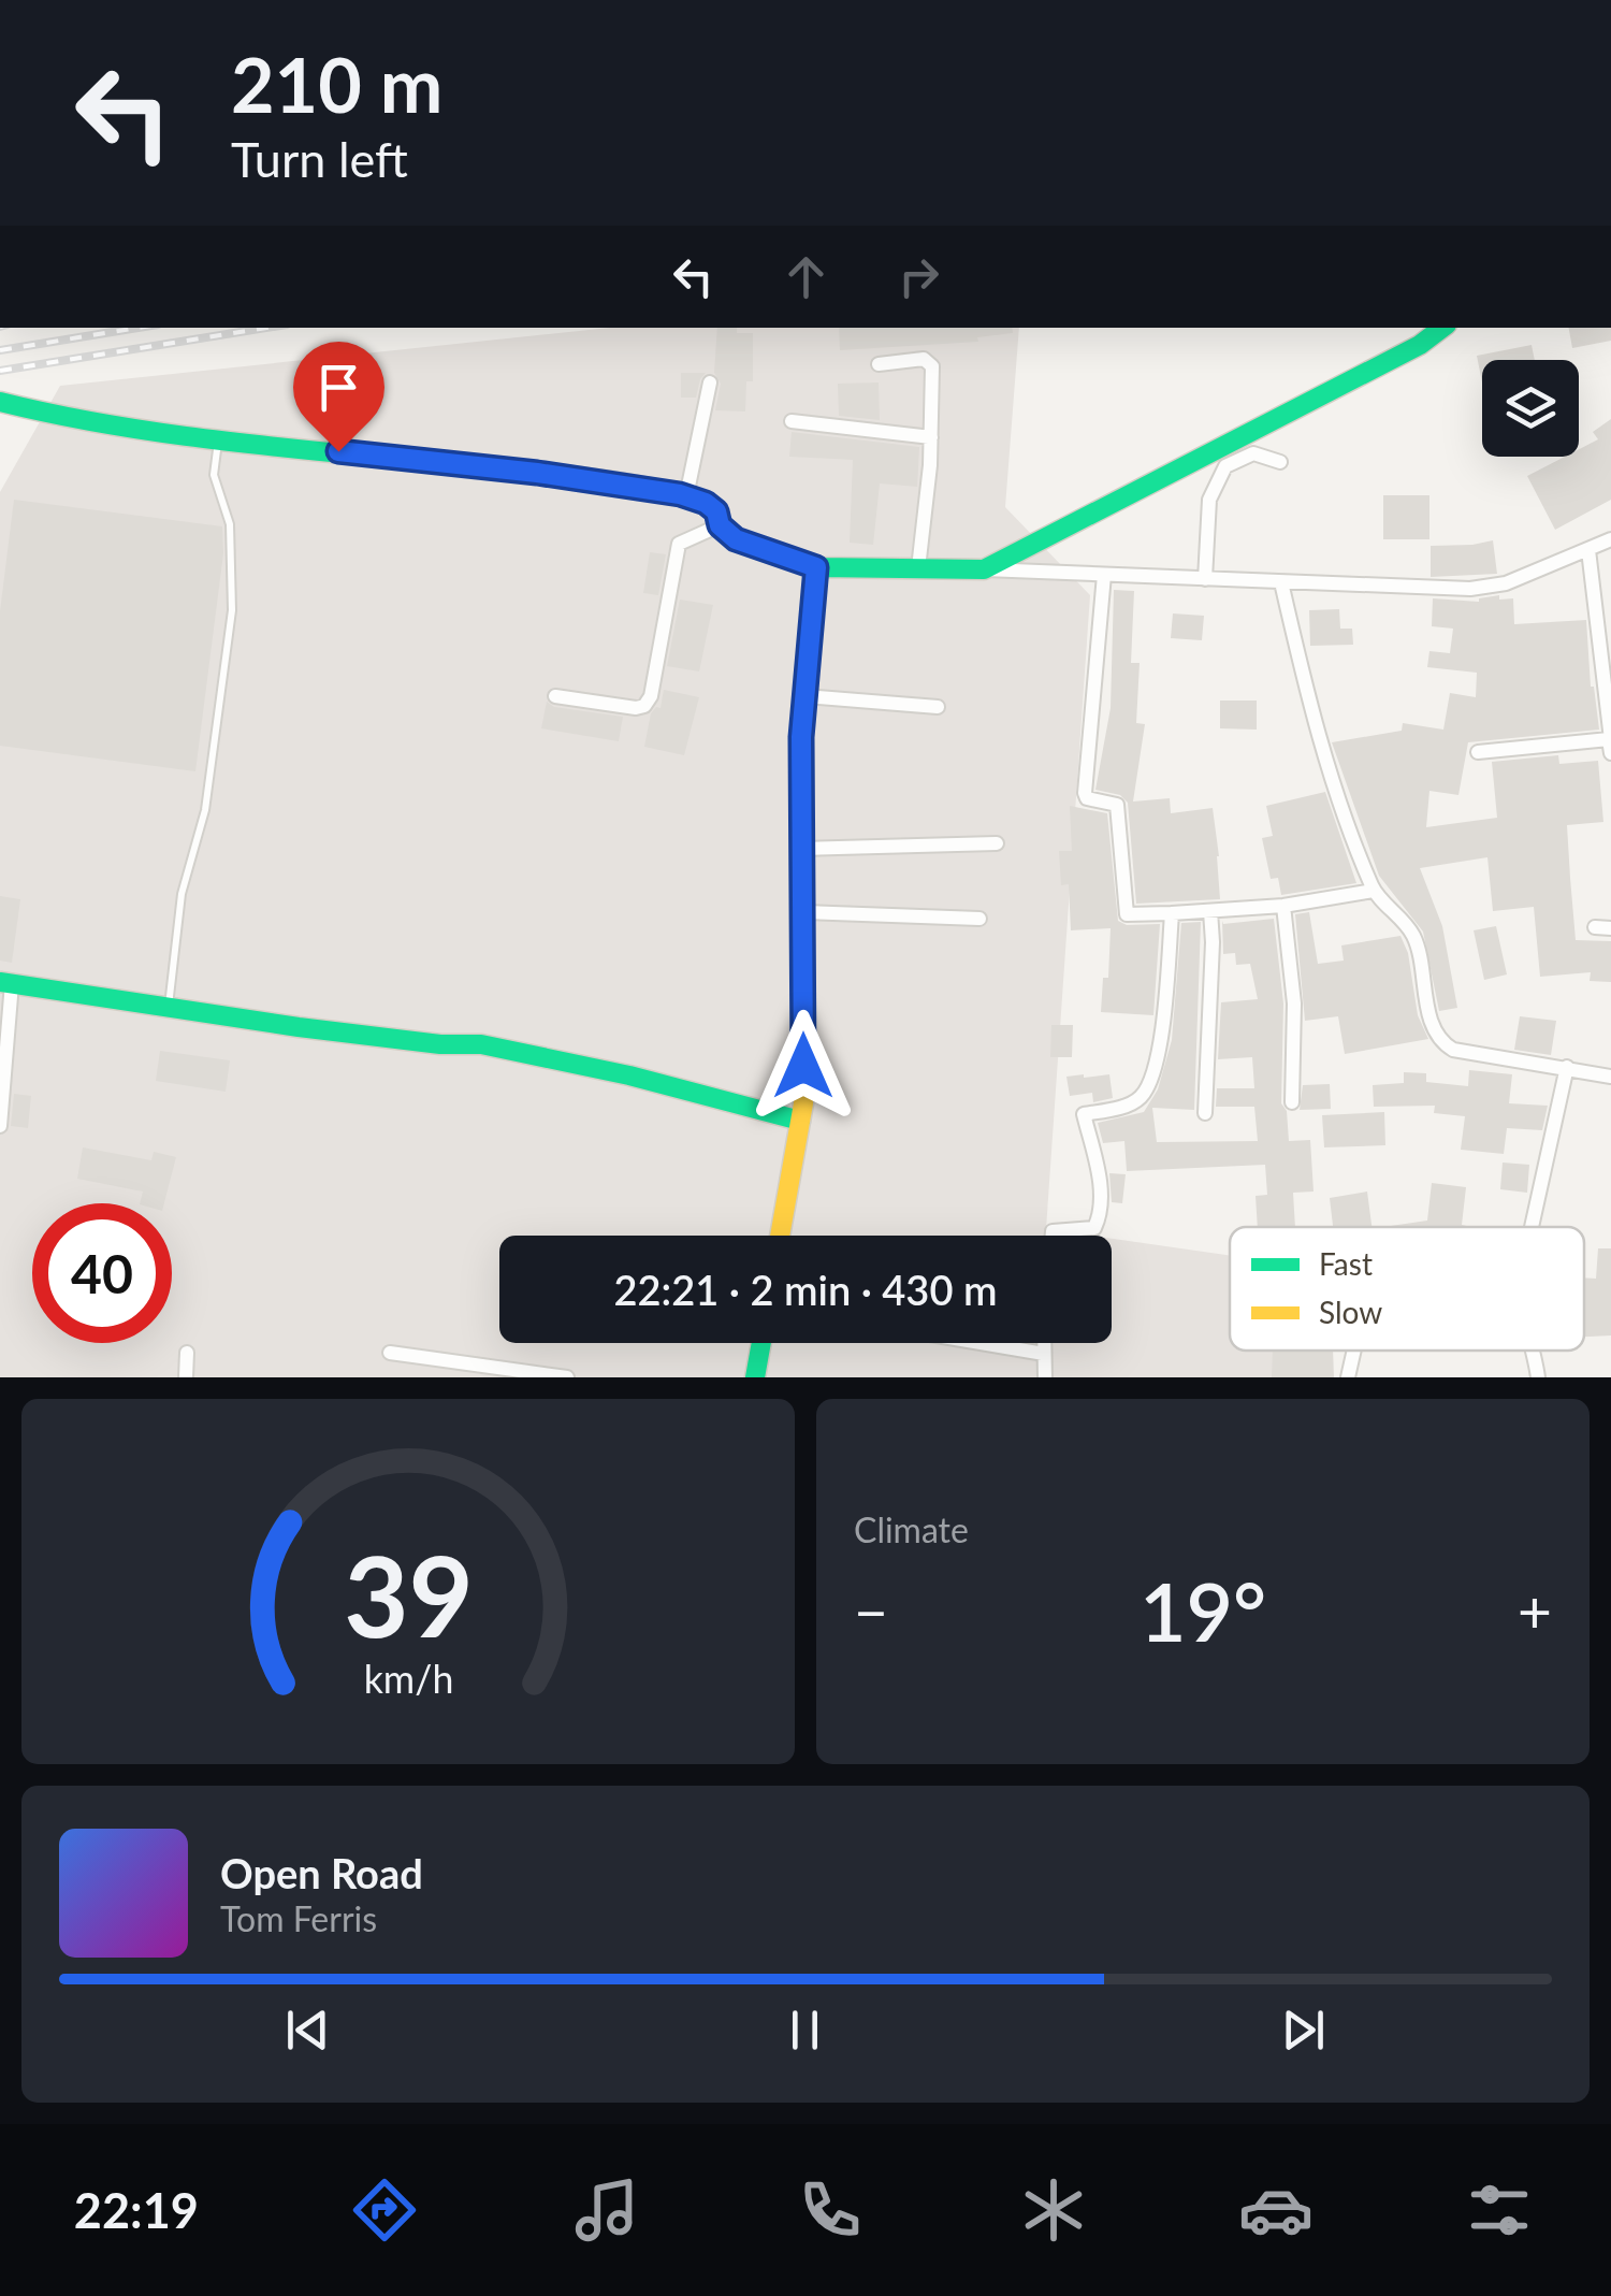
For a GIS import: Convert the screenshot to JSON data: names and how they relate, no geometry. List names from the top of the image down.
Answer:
{
  "legend": ["Fast", "Slow"],
  "page": {
    "turn": ["210 m", "Turn left"],
    "limit": "40",
    "trip": "22:21 · 2 min · 430 m",
    "tile": "Climate",
    "heat": ["−", "19°", "+"],
    "song": ["Open Road", "Tom Ferris"],
    "tabs": "22:19",
    "gauge": ["39", "km/h"]
  }
}
